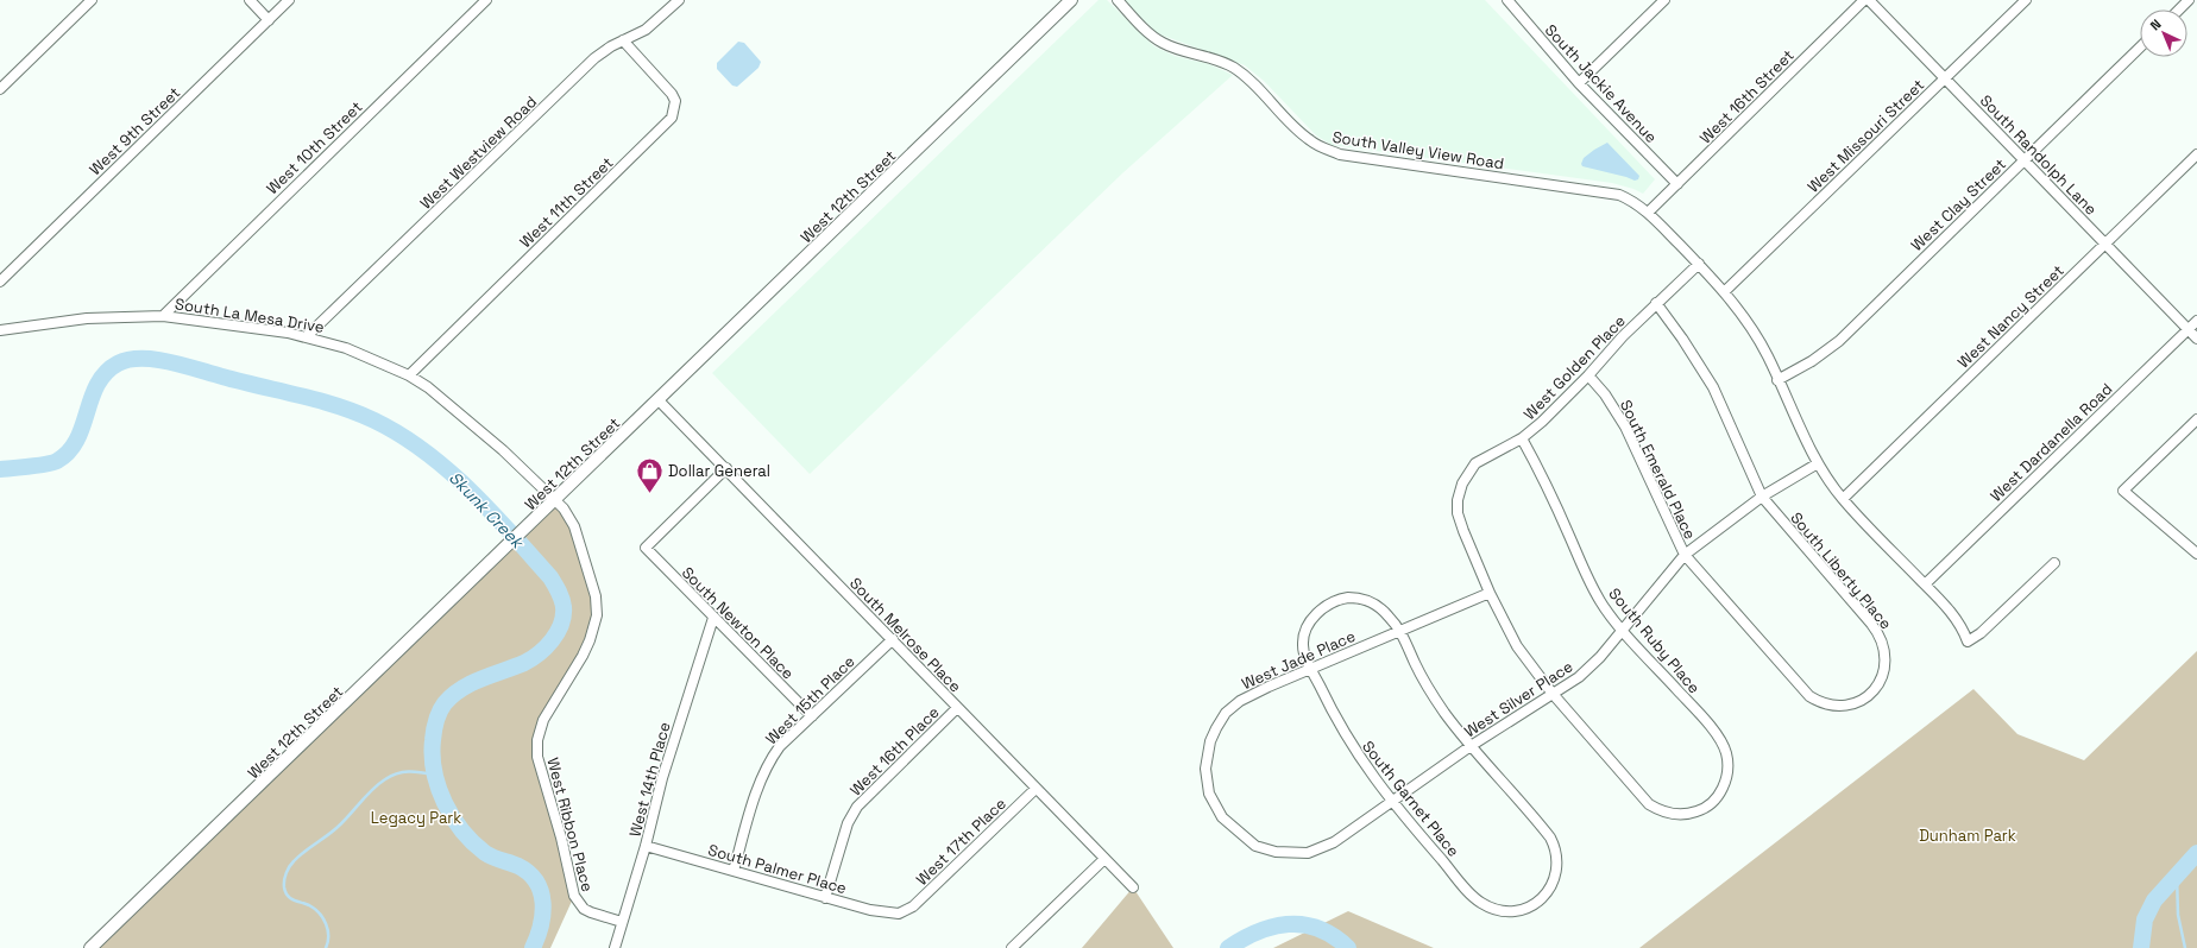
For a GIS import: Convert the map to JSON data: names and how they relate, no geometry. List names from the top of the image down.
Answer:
{
  "streets": {
    "main road": ["West 12th Street"],
    "street": [
      "South Jackie Avenue",
      "West 16th Street",
      "West 9th Street",
      "West Missouri Street",
      "West 10th Street",
      "South Valley View Road",
      "West Westview Road",
      "South Randolph Lane",
      "West 11th Street",
      "West Clay Street",
      "South La Mesa Drive",
      "West Nancy Street",
      "West Golden Place",
      "West Dardanella Road",
      "South Emerald Place",
      "South Liberty Place",
      "South Newton Place",
      "South Melrose Place",
      "South Ruby Place",
      "West Jade Place",
      "West Silver Place",
      "West 15th Place",
      "West 16th Place",
      "West 14th Place",
      "South Garnet Place",
      "West Ribbon Place",
      "West 17th Place",
      "South Palmer Place"
    ]
  },
  "crossings": [
    ["South Jackie Avenue", "West 16th Street"],
    ["West 16th Street", "South Valley View Road"],
    ["West Missouri Street", "South Valley View Road"],
    ["West Missouri Street", "South Randolph Lane"],
    ["West 10th Street", "South La Mesa Drive"],
    ["South Valley View Road", "West Clay Street"],
    ["South Valley View Road", "West Nancy Street"],
    ["South Valley View Road", "West Golden Place"],
    ["South Valley View Road", "West Dardanella Road"],
    ["South Valley View Road", "West Silver Place"],
    ["West Westview Road", "West 11th Street"],
    ["West Westview Road", "South La Mesa Drive"],
    ["South Randolph Lane", "West Clay Street"],
    ["South Randolph Lane", "West Nancy Street"],
    ["South Randolph Lane", "West Dardanella Road"],
    ["West 12th Street", "South La Mesa Drive"],
    ["West 12th Street", "South Melrose Place"],
    ["West 12th Street", "West Ribbon Place"],
    ["West 11th Street", "South La Mesa Drive"],
    ["South La Mesa Drive", "West Ribbon Place"],
    ["West Golden Place", "South Emerald Place"],
    ["West Golden Place", "South Liberty Place"],
    ["West Golden Place", "South Ruby Place"],
    ["West Golden Place", "West Jade Place"],
    ["South Emerald Place", "South Liberty Place"],
    ["South Emerald Place", "West Silver Place"],
    ["South Liberty Place", "West Silver Place"],
    ["South Newton Place", "South Melrose Place"],
    ["South Newton Place", "West 15th Place"],
    ["South Newton Place", "West 14th Place"],
    ["South Melrose Place", "West 15th Place"],
    ["South Melrose Place", "West 16th Place"],
    ["South Melrose Place", "West 17th Place"],
    ["South Ruby Place", "West Silver Place"],
    ["West Jade Place", "West Silver Place"],
    ["West Jade Place", "South Garnet Place"],
    ["West Silver Place", "South Garnet Place"],
    ["West 15th Place", "South Palmer Place"],
    ["West 16th Place", "South Palmer Place"],
    ["West 14th Place", "West Ribbon Place"],
    ["West 14th Place", "South Palmer Place"],
    ["West 17th Place", "South Palmer Place"]
  ],
  "water": ["Skunk Creek"],
  "parks": ["Legacy Park", "Dunham Park"],
  "places": {
    "shop": ["Dollar General"]
  },
  "north": "top left"
}
